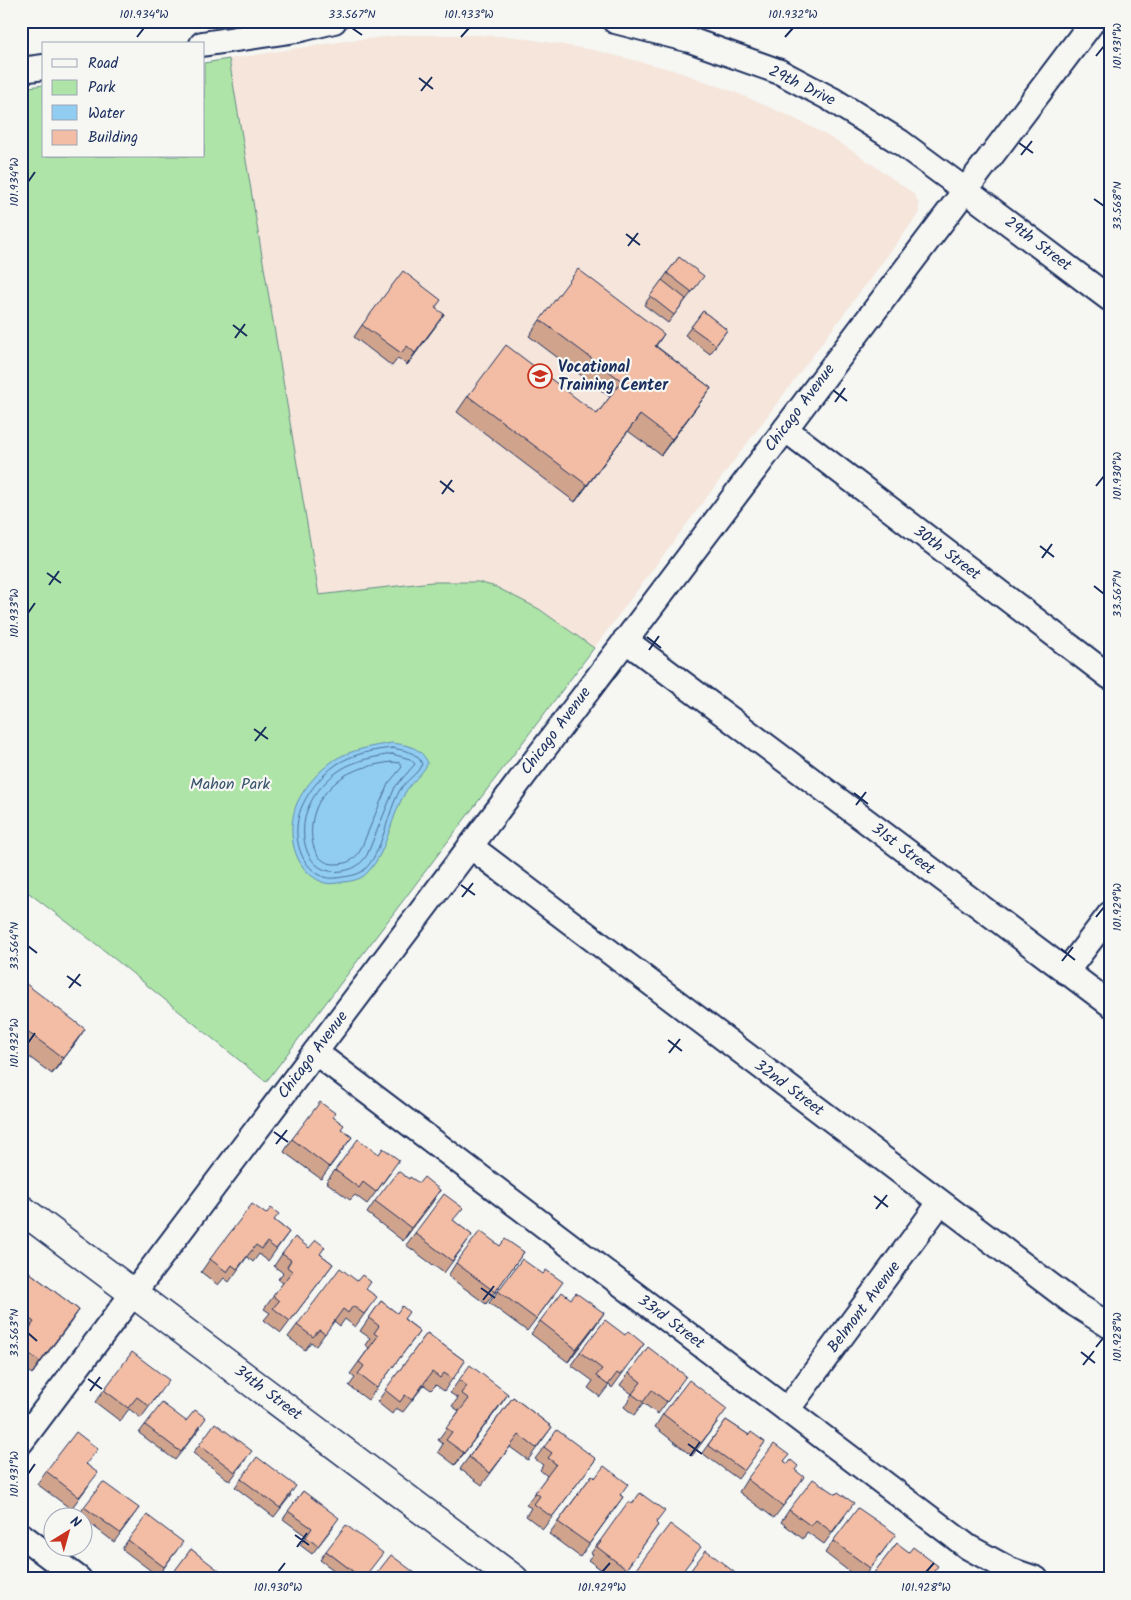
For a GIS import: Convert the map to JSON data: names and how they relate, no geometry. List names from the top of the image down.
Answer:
{
  "streets": {
    "main road": ["34th Street"],
    "street": [
      "29th Drive",
      "29th Street",
      "Chicago Avenue",
      "30th Street",
      "31st Street",
      "32nd Street",
      "Belmont Avenue",
      "33rd Street"
    ]
  },
  "crossings": [
    ["29th Drive", "29th Street"],
    ["29th Drive", "Chicago Avenue"],
    ["29th Street", "Chicago Avenue"],
    ["Chicago Avenue", "30th Street"],
    ["Chicago Avenue", "31st Street"],
    ["Chicago Avenue", "32nd Street"],
    ["Chicago Avenue", "33rd Street"],
    ["Chicago Avenue", "34th Street"],
    ["32nd Street", "Belmont Avenue"],
    ["Belmont Avenue", "33rd Street"]
  ],
  "parks": ["Mahon Park"],
  "places": {
    "school or university": ["Vocational Training Center"]
  },
  "legend": [
    "Road",
    "Park",
    "Water",
    "Building"
  ],
  "north": "top right",
  "coordinates": [
    "101.934°W",
    "33.567°N",
    "101.933°W",
    "101.932°W",
    "101.931°W",
    "33.568°N",
    "101.930°W",
    "101.929°W",
    "33.564°N",
    "33.563°N",
    "101.928°W"
  ]
}
